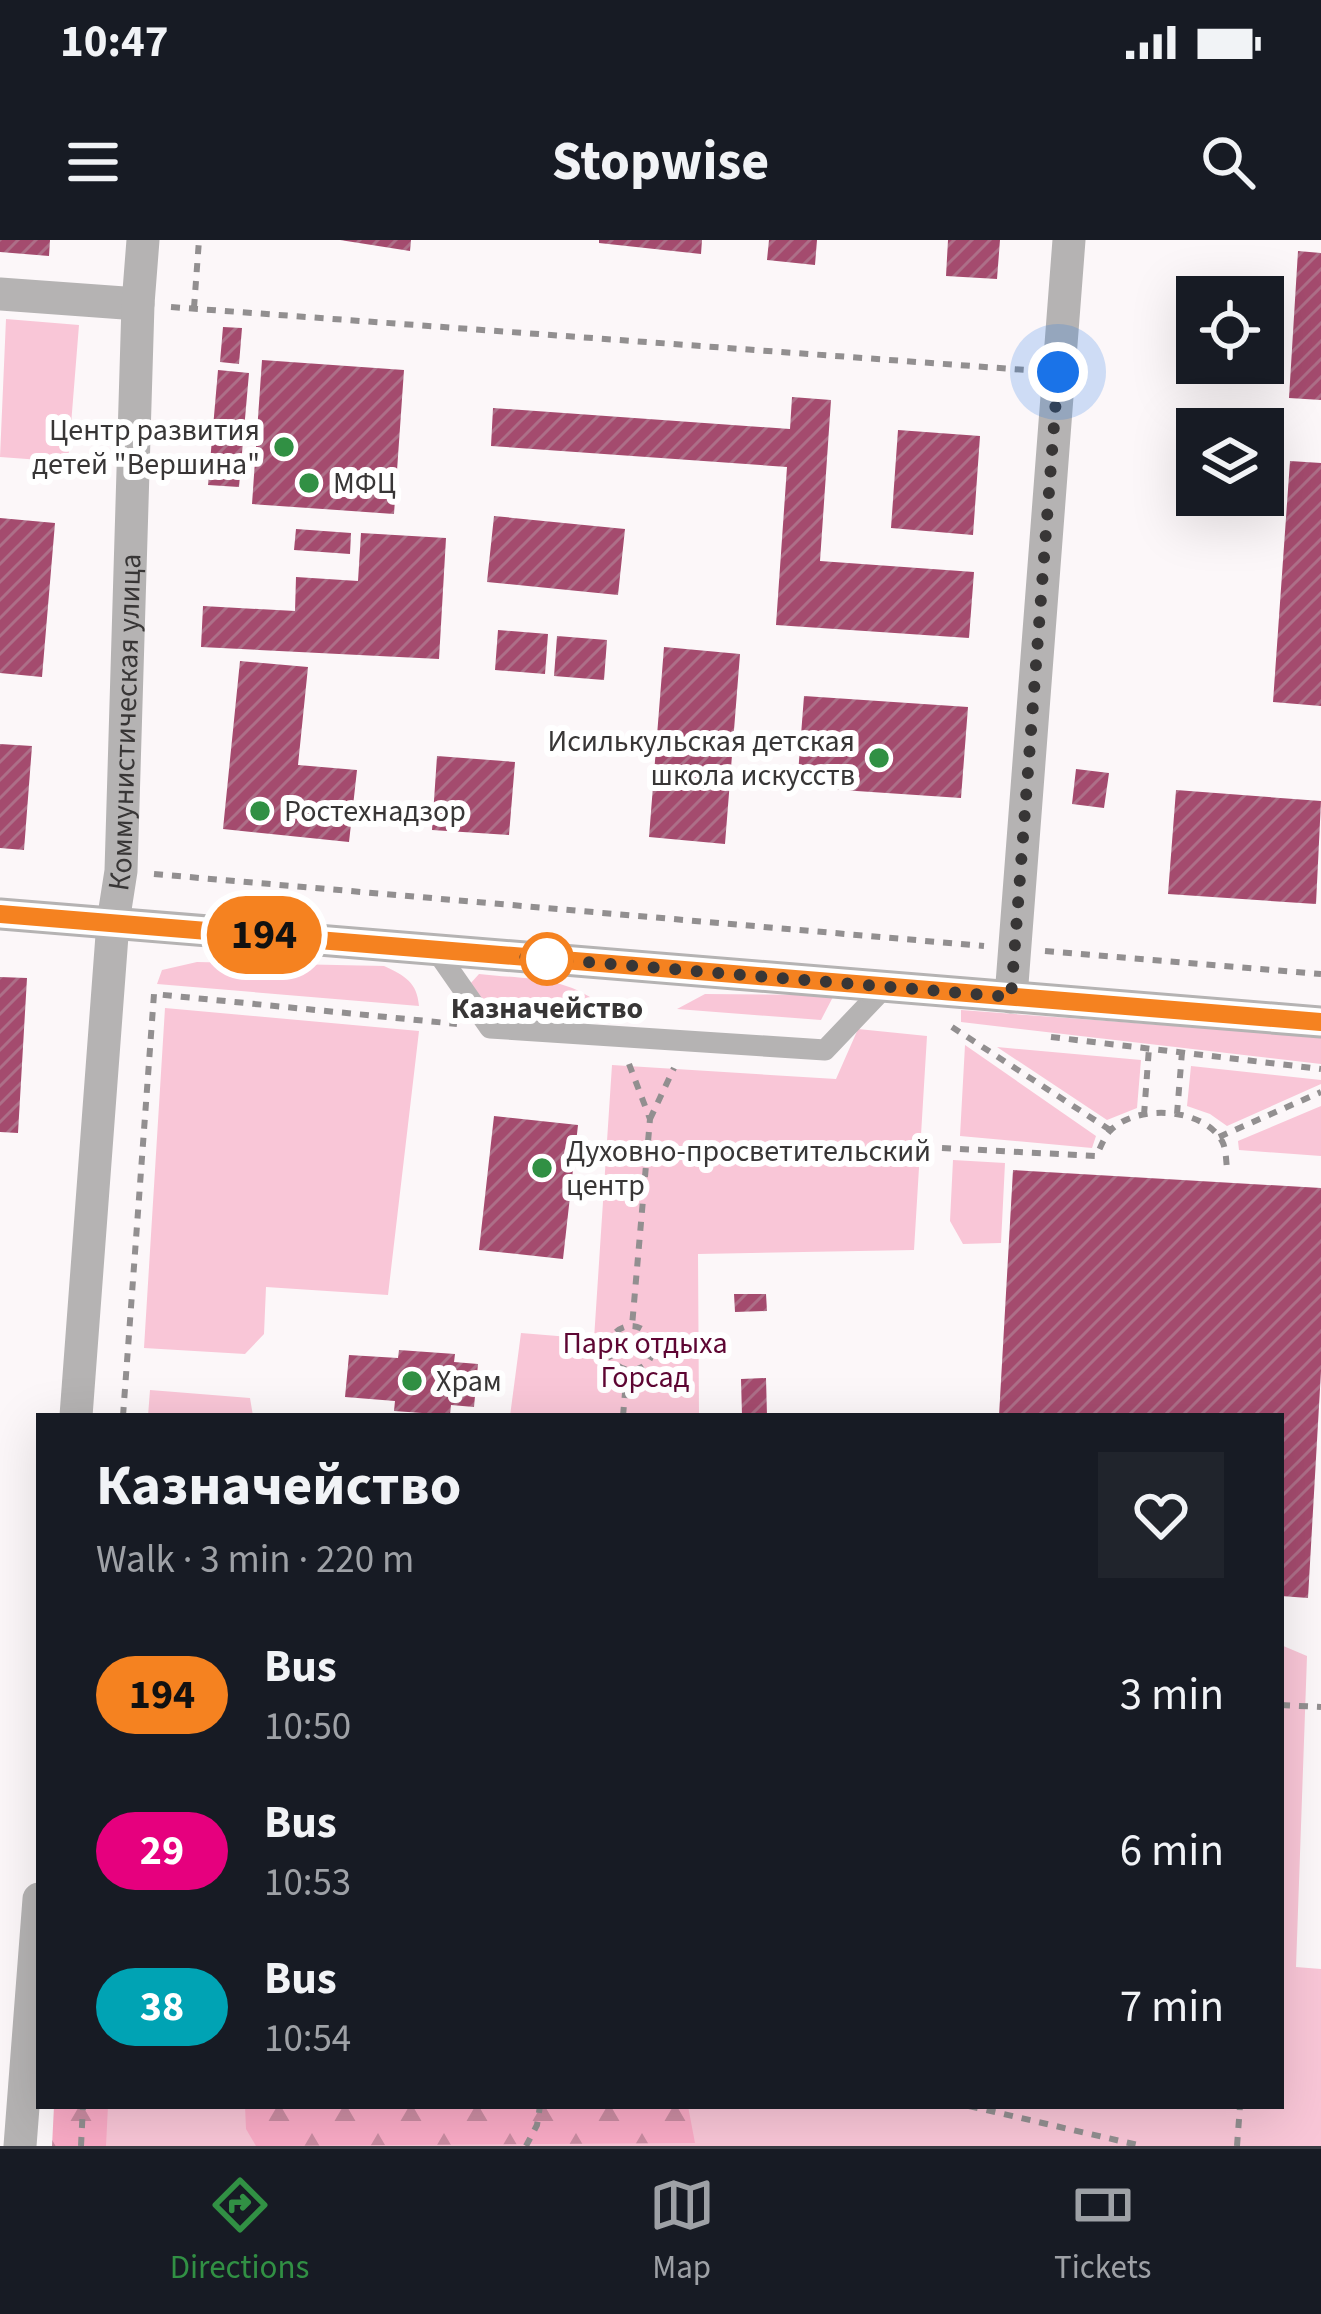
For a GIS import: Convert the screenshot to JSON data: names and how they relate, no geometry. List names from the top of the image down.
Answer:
{
  "streets": {
    "street": ["Коммунистическая улица"]
  },
  "parks": ["Парк отдыха Горсад"],
  "places": [
    "Центр развития детей \"Вершина\"",
    "МФЦ",
    "Исилькульская детская школа искусств",
    "Ростехнадзор",
    "Казначейство",
    "Духовно-просветительский центр",
    "Храм"
  ],
  "lines": ["bus line 194"],
  "page": {
    "status": "10:47",
    "header": "Stopwise",
    "on_map": "194",
    "heading": ["Казначейство", "Walk · 3 min · 220 m"],
    "list": [
      {
        "mark": "194",
        "name": "Bus",
        "note": "10:50",
        "value": "3 min"
      },
      {
        "mark": "29",
        "name": "Bus",
        "note": "10:53",
        "value": "6 min"
      },
      {
        "mark": "38",
        "name": "Bus",
        "note": "10:54",
        "value": "7 min"
      }
    ],
    "tabs": ["Directions", "Map", "Tickets"]
  }
}
